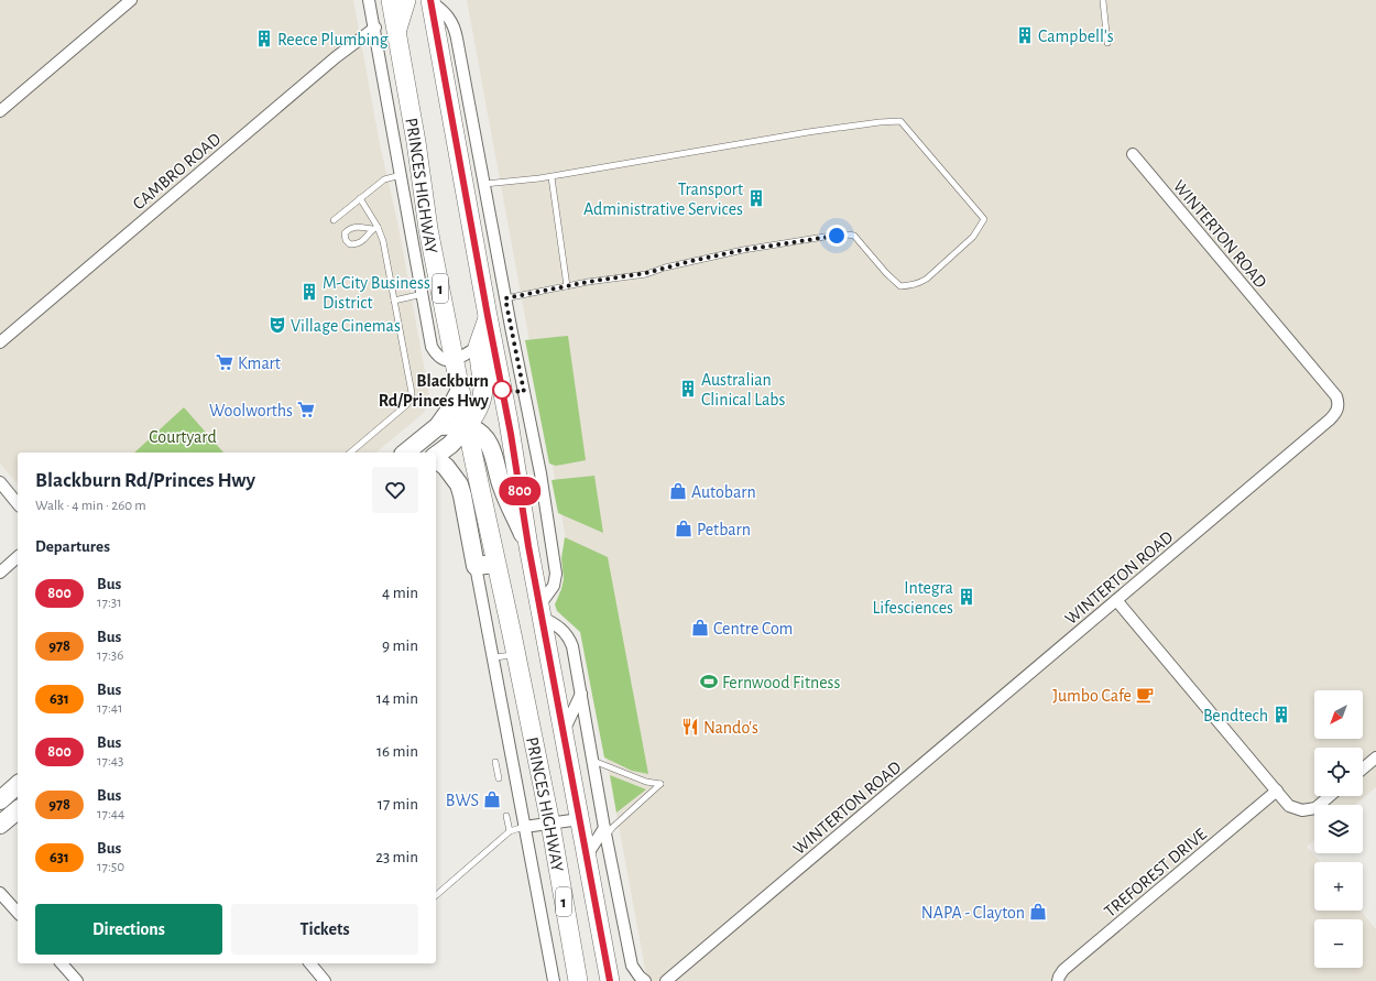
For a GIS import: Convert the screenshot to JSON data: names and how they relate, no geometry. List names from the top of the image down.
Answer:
{
  "streets": {
    "highway": ["PRINCES HIGHWAY", "1"],
    "street": ["CAMBRO ROAD", "WINTERTON ROAD", "TREFOREST DRIVE"]
  },
  "parks": ["Courtyard"],
  "places": {
    "building": [
      "Campbell's",
      "Reece Plumbing",
      "Transport Administrative Services",
      "M-City Business District",
      "Australian Clinical Labs",
      "Integra Lifesciences",
      "Bendtech"
    ],
    "theatre": ["Village Cinemas"],
    "supermarket": ["Kmart", "Woolworths"],
    "other": ["Blackburn Rd/Princes Hwy"],
    "shop": [
      "Autobarn",
      "Petbarn",
      "Centre Com",
      "BWS",
      "NAPA - Clayton"
    ],
    "sports": ["Fernwood Fitness"],
    "cafe": ["Jumbo Cafe"],
    "restaurant": ["Nando's"]
  },
  "lines": ["bus line 800"],
  "north": "bottom left",
  "page": {
    "on_map": "800",
    "heading": [
      ["Blackburn Rd/Princes Hwy", "Walk · 4 min · 260 m"],
      "Departures"
    ],
    "list": [
      {
        "mark": "800",
        "name": "Bus",
        "note": "17:31",
        "value": "4 min"
      },
      {
        "mark": "978",
        "name": "Bus",
        "note": "17:36",
        "value": "9 min"
      },
      {
        "mark": "631",
        "name": "Bus",
        "note": "17:41",
        "value": "14 min"
      },
      {
        "mark": "800",
        "name": "Bus",
        "note": "17:43",
        "value": "16 min"
      },
      {
        "mark": "978",
        "name": "Bus",
        "note": "17:44",
        "value": "17 min"
      },
      {
        "mark": "631",
        "name": "Bus",
        "note": "17:50",
        "value": "23 min"
      }
    ],
    "map_buttons": ["+", "−"],
    "buttons": ["Directions", "Tickets"]
  }
}
